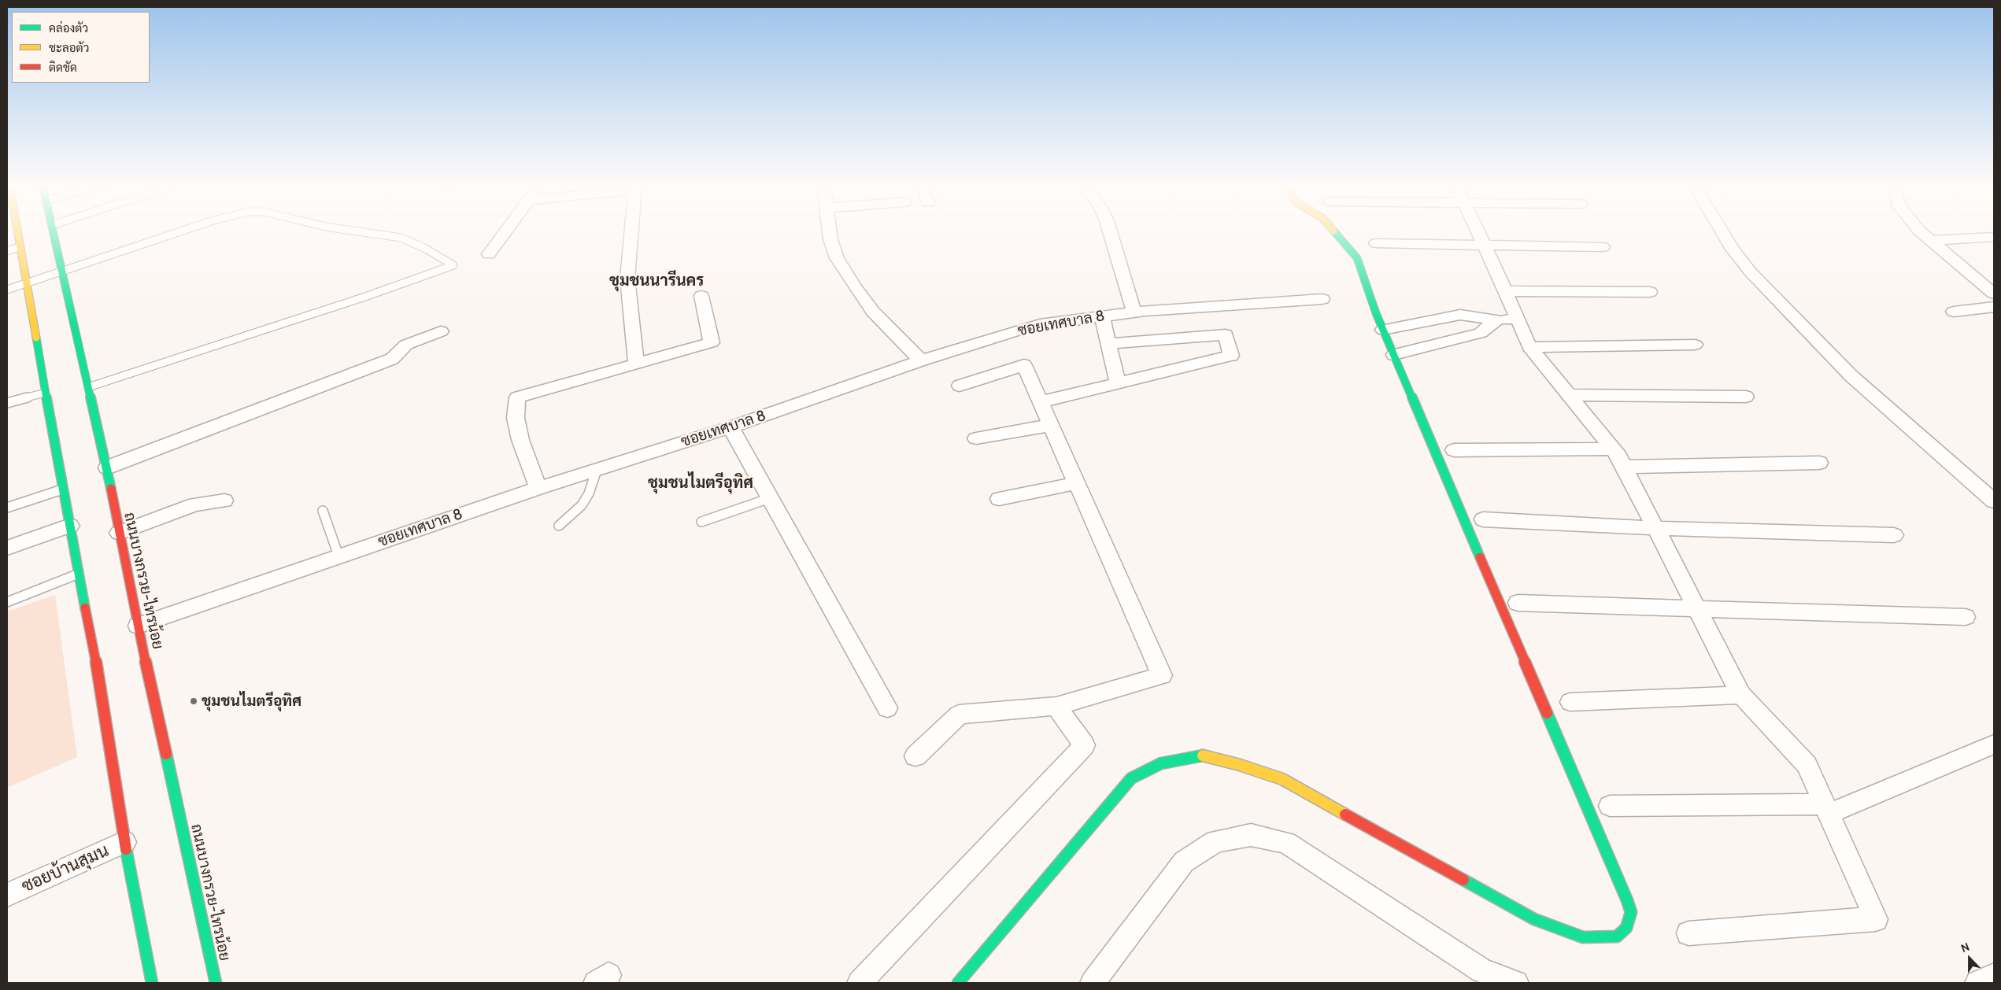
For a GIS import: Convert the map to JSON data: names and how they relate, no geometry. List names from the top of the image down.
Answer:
{
  "streets": {
    "main road": ["ถนนบางกรวย-ไทรน้อย"],
    "street": ["ซอยเทศบาล 8", "ซอยบ้านสุมน"]
  },
  "crossings": [
    ["ซอยเทศบาล 8", "ถนนบางกรวย-ไทรน้อย"]
  ],
  "districts": ["ชุมชนนารีนคร", "ชุมชนไมตรีอุทิศ"],
  "places": ["ชุมชนไมตรีอุทิศ"],
  "legend": ["คล่องตัว", "ชะลอตัว", "ติดขัด"],
  "north": "top"
}
